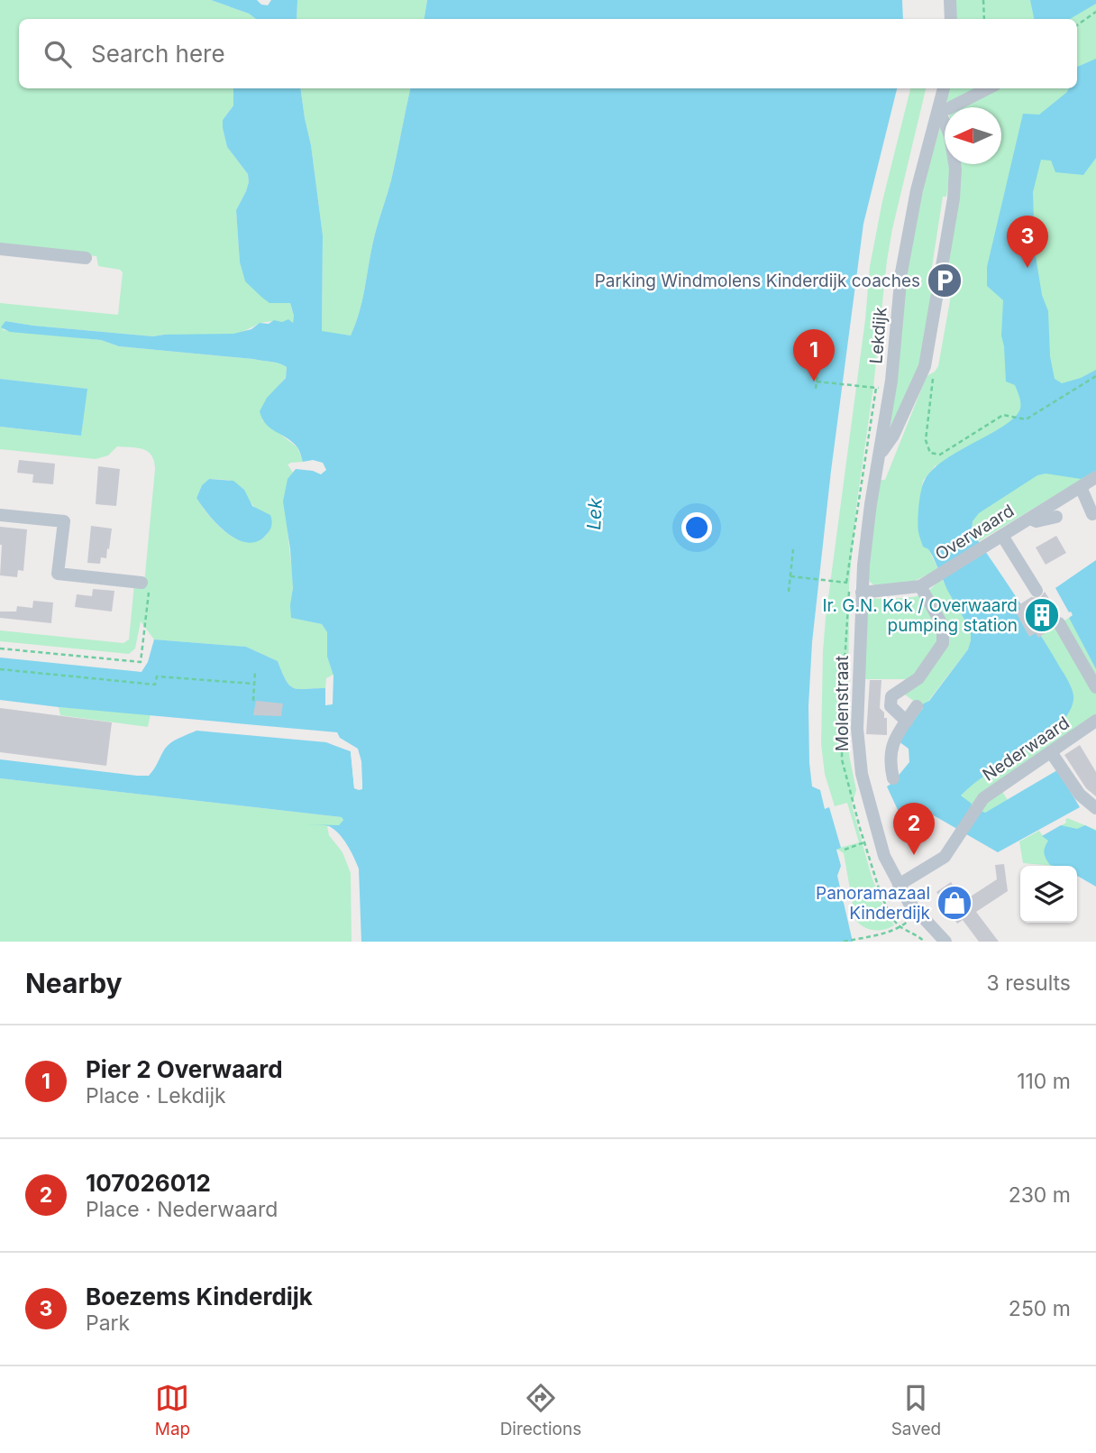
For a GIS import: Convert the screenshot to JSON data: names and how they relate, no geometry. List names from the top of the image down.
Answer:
{
  "streets": {
    "street": [
      "Lekdijk",
      "Overwaard",
      "Molenstraat",
      "Nederwaard"
    ]
  },
  "crossings": [
    ["Lekdijk", "Overwaard"],
    ["Lekdijk", "Molenstraat"],
    ["Overwaard", "Molenstraat"],
    ["Molenstraat", "Nederwaard"]
  ],
  "water": ["Lek"],
  "places": {
    "parking": ["Parking Windmolens Kinderdijk coaches"],
    "building": ["Ir. G.N. Kok / Overwaard pumping station"],
    "shop": ["Panoramazaal Kinderdijk"]
  },
  "north": "left",
  "page": {
    "search": "Search here",
    "pins": ["3", "1", "2"],
    "heading": ["Nearby", "3 results"],
    "list": [
      {
        "mark": "1",
        "name": "Pier 2 Overwaard",
        "note": "Place · Lekdijk",
        "value": "110 m"
      },
      {
        "mark": "2",
        "name": "107026012",
        "note": "Place · Nederwaard",
        "value": "230 m"
      },
      {
        "mark": "3",
        "name": "Boezems Kinderdijk",
        "note": "Park",
        "value": "250 m"
      }
    ],
    "nav": ["Map", "Directions", "Saved"]
  }
}
